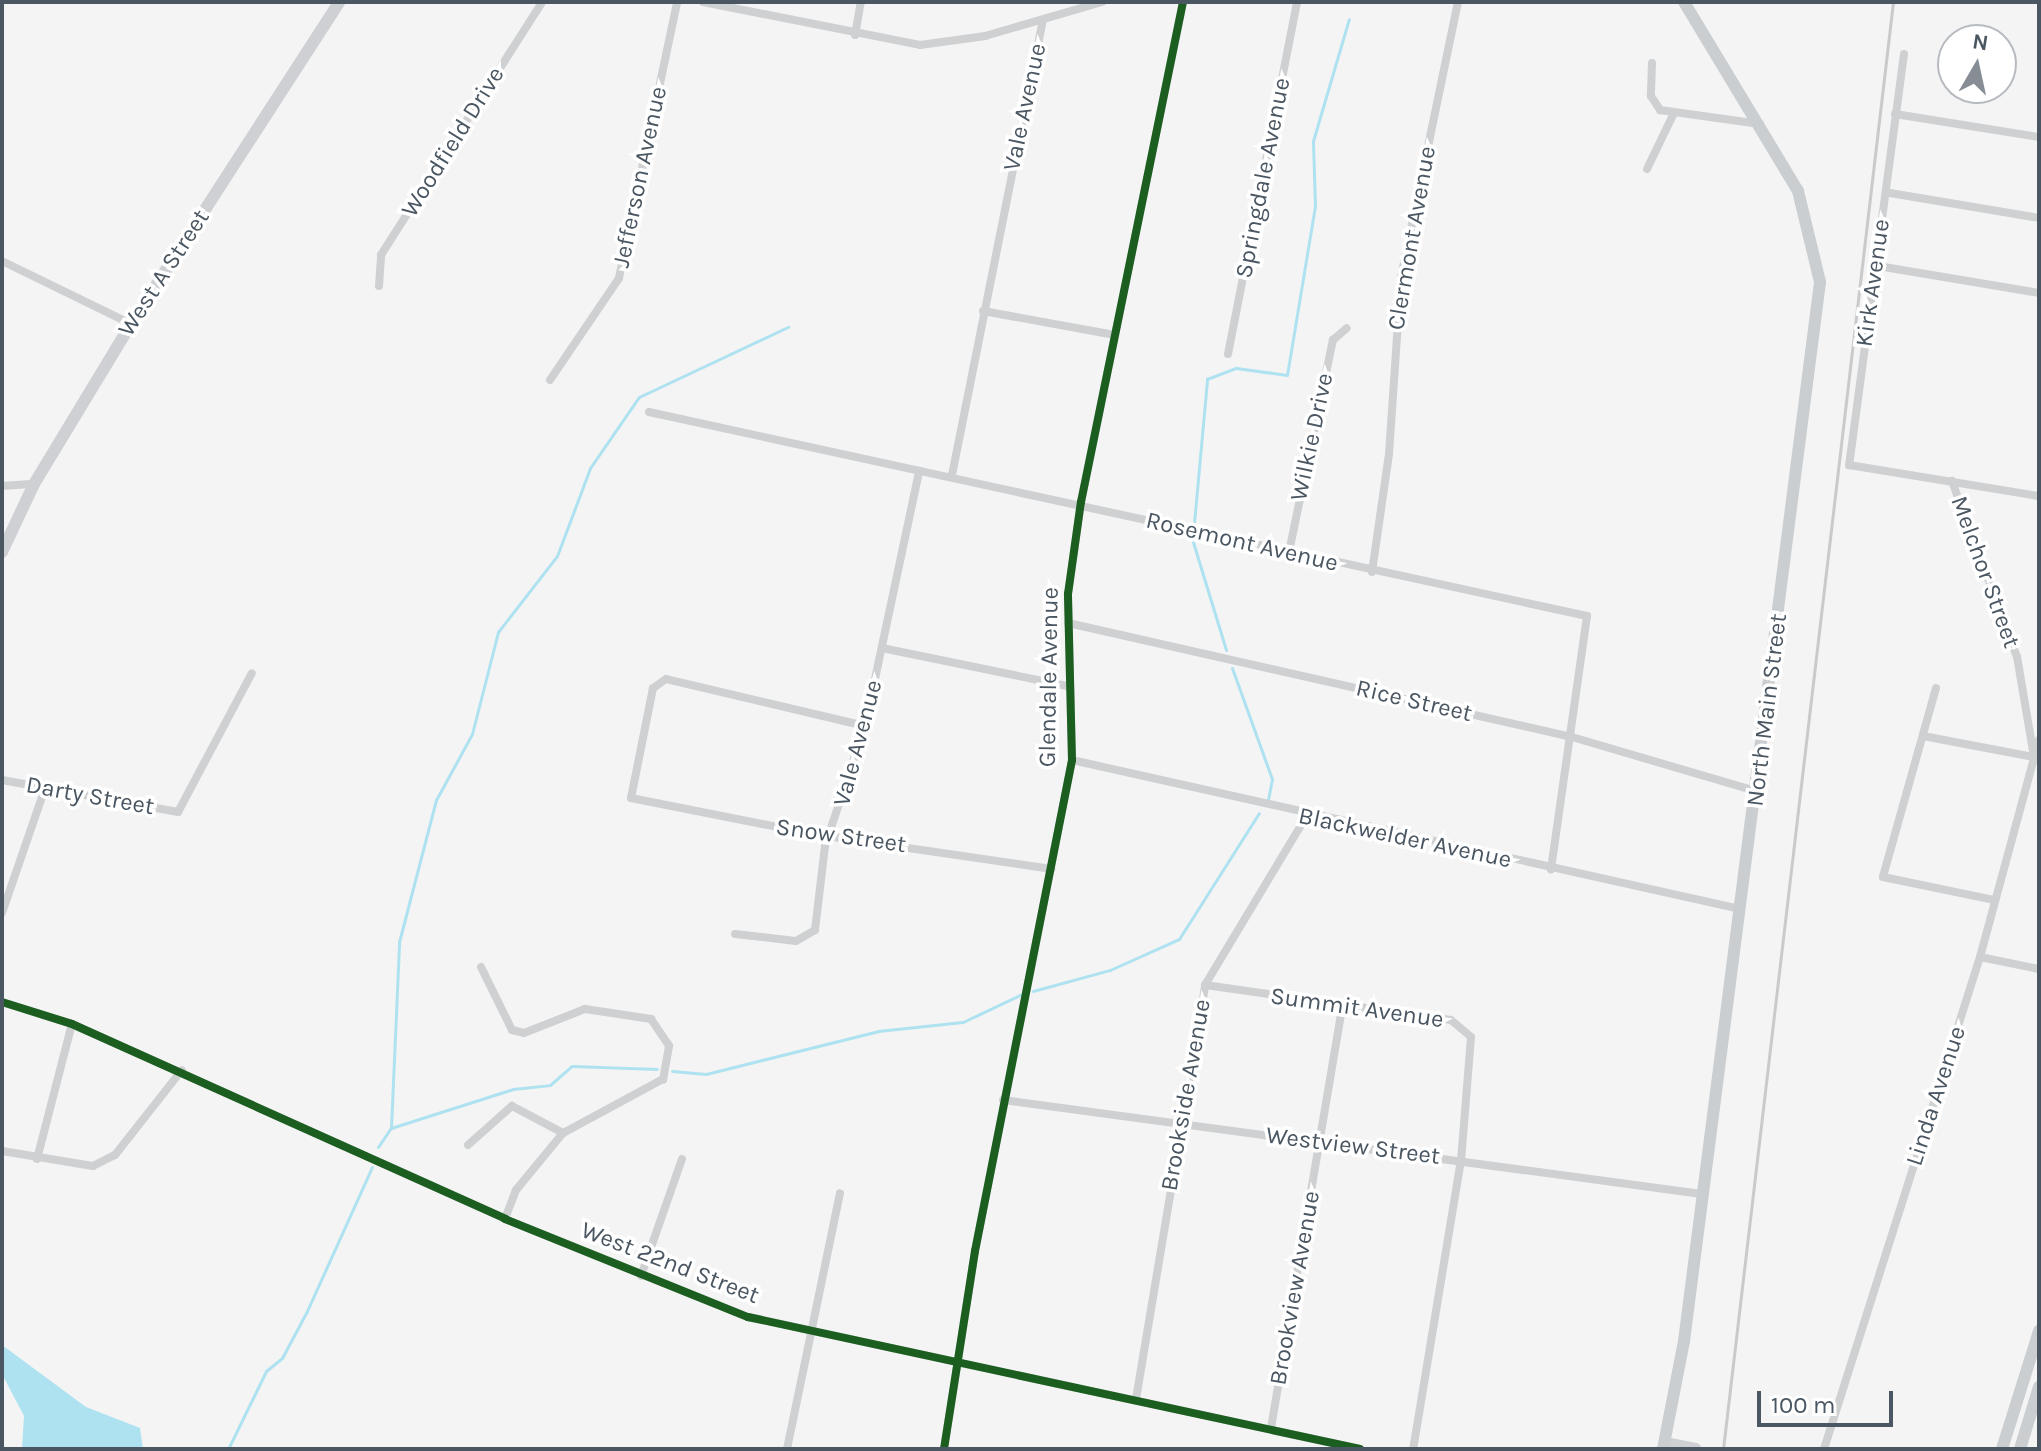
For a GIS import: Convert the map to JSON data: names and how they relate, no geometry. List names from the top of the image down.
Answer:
{
  "streets": {
    "main road": ["North Main Street"],
    "street": [
      "Vale Avenue",
      "Woodfield Drive",
      "Jefferson Avenue",
      "Springdale Avenue",
      "Clermont Avenue",
      "West A Street",
      "Kirk Avenue",
      "Wilkie Drive",
      "Rosemont Avenue",
      "Melchor Street",
      "Glendale Avenue",
      "Rice Street",
      "Darty Street",
      "Snow Street",
      "Blackwelder Avenue",
      "Summit Avenue",
      "Brookside Avenue",
      "Linda Avenue",
      "Westview Street",
      "West 22nd Street",
      "Brookview Avenue"
    ]
  },
  "crossings": [
    ["Vale Avenue", "Rosemont Avenue"],
    ["Vale Avenue", "Snow Street"],
    ["Clermont Avenue", "Rosemont Avenue"],
    ["Kirk Avenue", "Melchor Street"],
    ["Wilkie Drive", "Rosemont Avenue"],
    ["Rosemont Avenue", "Glendale Avenue"],
    ["Rosemont Avenue", "Rice Street"],
    ["Rosemont Avenue", "Blackwelder Avenue"],
    ["Melchor Street", "Linda Avenue"],
    ["Glendale Avenue", "Rice Street"],
    ["Glendale Avenue", "Snow Street"],
    ["Glendale Avenue", "Blackwelder Avenue"],
    ["Glendale Avenue", "Westview Street"],
    ["Glendale Avenue", "West 22nd Street"],
    ["Rice Street", "North Main Street"],
    ["North Main Street", "Blackwelder Avenue"],
    ["North Main Street", "Westview Street"],
    ["Blackwelder Avenue", "Brookside Avenue"],
    ["Summit Avenue", "Brookside Avenue"],
    ["Summit Avenue", "Westview Street"],
    ["Summit Avenue", "Brookview Avenue"],
    ["Brookside Avenue", "Westview Street"],
    ["Brookside Avenue", "West 22nd Street"],
    ["Westview Street", "Brookview Avenue"],
    ["West 22nd Street", "Brookview Avenue"]
  ],
  "scale_bar": "100 m",
  "north": "top"
}
